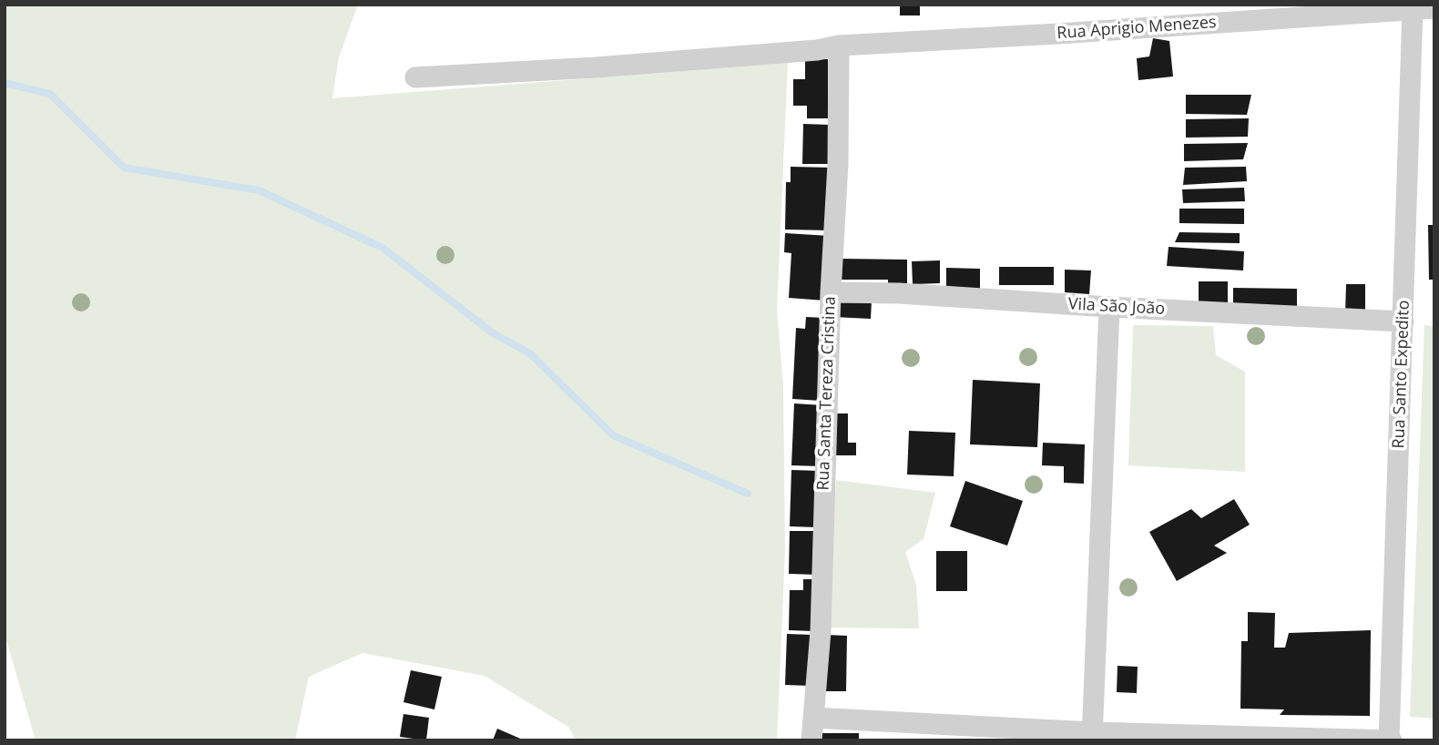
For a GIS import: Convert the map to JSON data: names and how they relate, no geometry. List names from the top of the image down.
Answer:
{
  "streets": {
    "street": [
      "Rua Aprigio Menezes",
      "Vila São João",
      "Rua Santo Expedito",
      "Rua Santa Tereza Cristina"
    ]
  },
  "crossings": [
    ["Rua Aprigio Menezes", "Rua Santo Expedito"],
    ["Rua Aprigio Menezes", "Rua Santa Tereza Cristina"],
    ["Vila São João", "Rua Santo Expedito"],
    ["Vila São João", "Rua Santa Tereza Cristina"]
  ]
}
